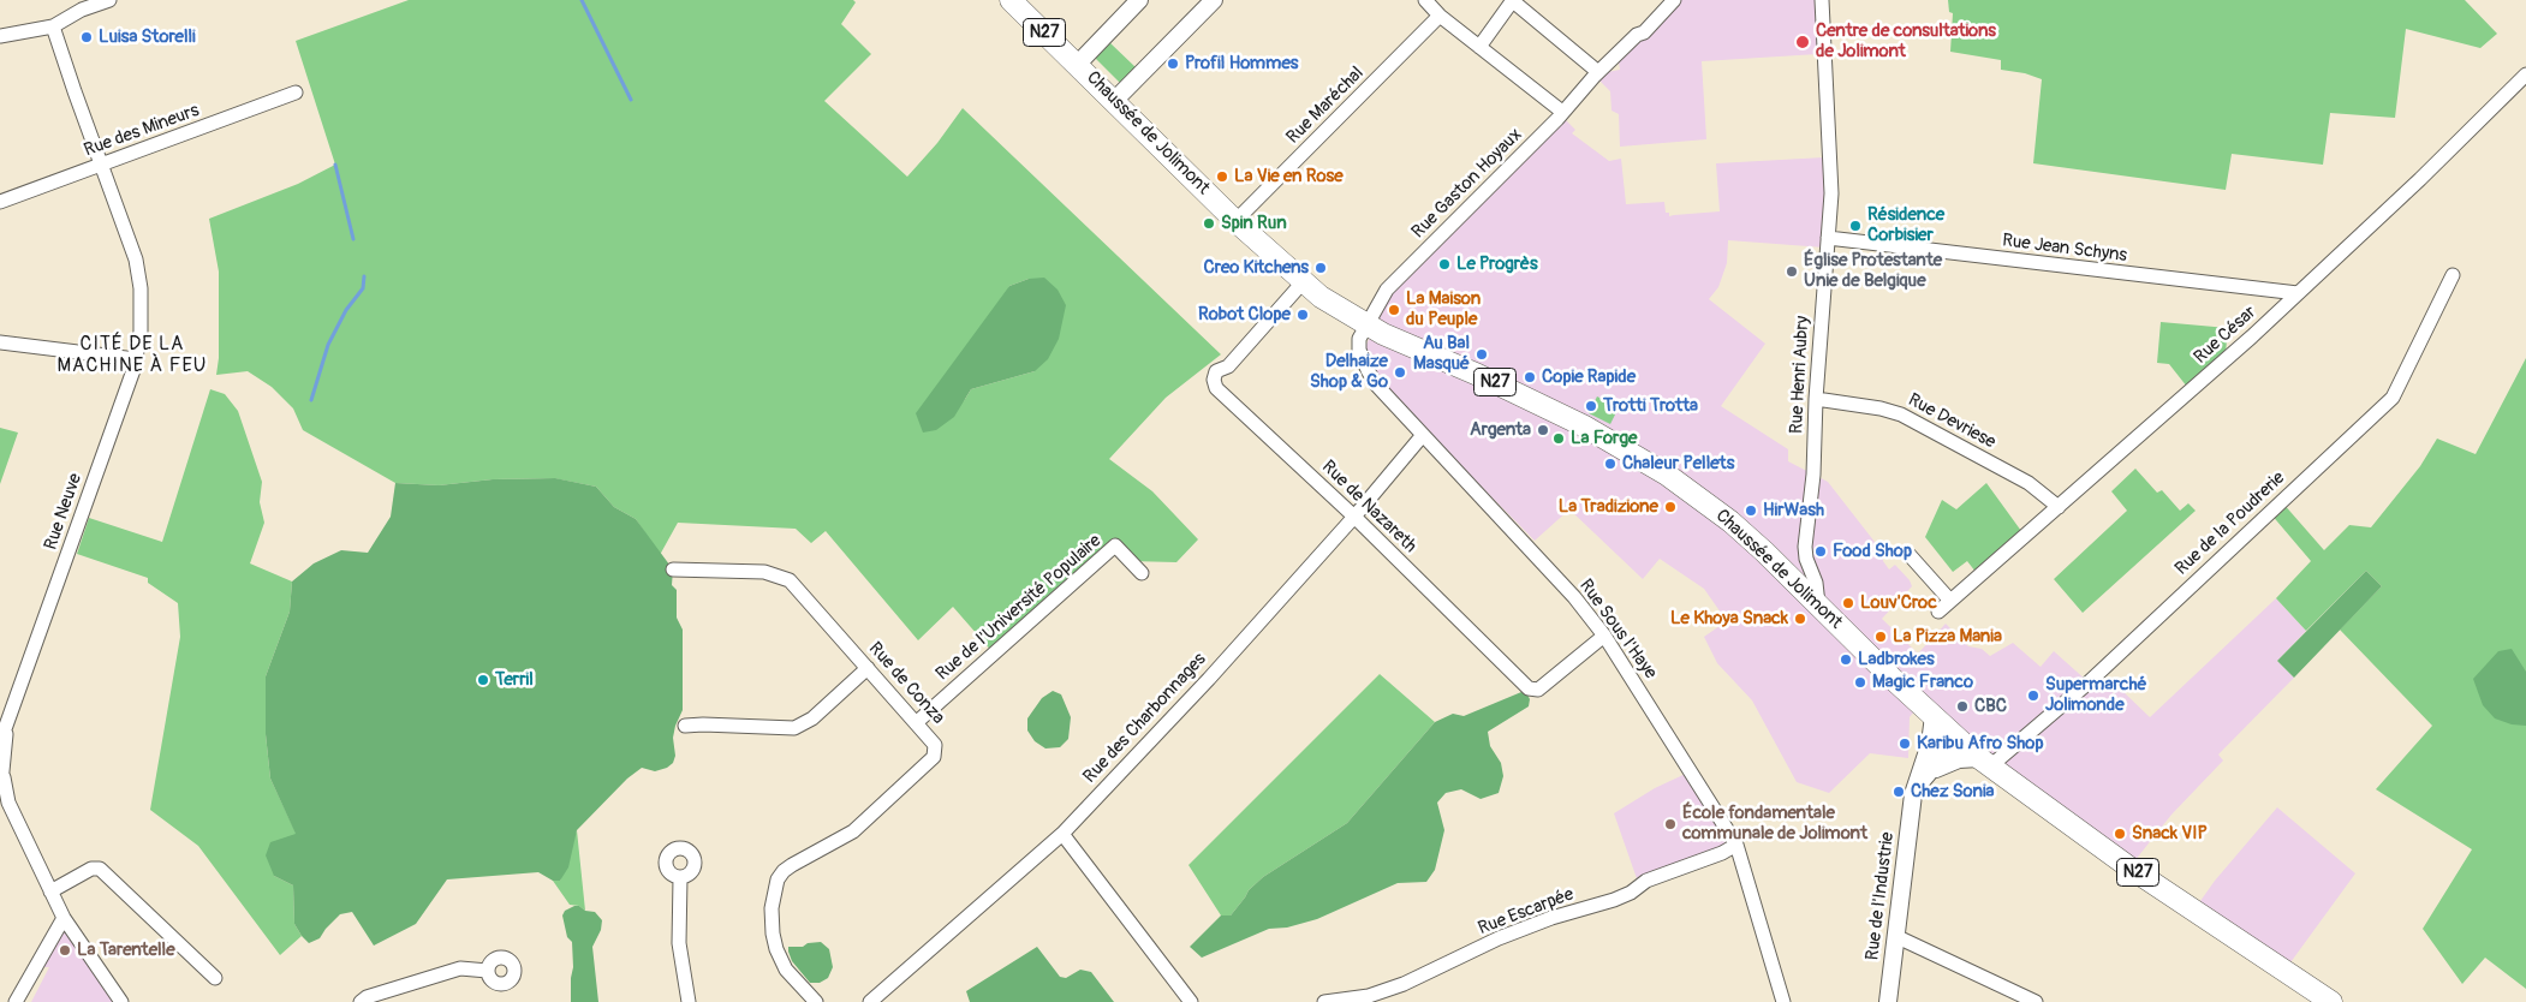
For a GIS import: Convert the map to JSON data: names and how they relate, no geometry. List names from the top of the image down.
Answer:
{
  "streets": {
    "main road": ["N27", "Chaussée de Jolimont"],
    "street": [
      "Rue Maréchal",
      "Rue des Mineurs",
      "Rue Gaston Hoyaux",
      "Rue Jean Schyns",
      "Rue César",
      "Rue Henri Aubry",
      "Rue Devriese",
      "Rue de Nazareth",
      "Rue Neuve",
      "Rue de la Poudrerie",
      "Rue de l'Université Populaire",
      "Rue Sous l'Haye",
      "Rue de Conza",
      "Rue des Charbonnages",
      "Rue de l'Industrie",
      "Rue Escarpée"
    ]
  },
  "crossings": [
    ["N27", "Chaussée de Jolimont"],
    ["N27", "Rue de la Poudrerie"],
    ["N27", "Rue de l'Industrie"],
    ["Rue Maréchal", "Chaussée de Jolimont"],
    ["Rue des Mineurs", "Rue Neuve"],
    ["Chaussée de Jolimont", "Rue Gaston Hoyaux"],
    ["Chaussée de Jolimont", "Rue Henri Aubry"],
    ["Chaussée de Jolimont", "Rue de Nazareth"],
    ["Chaussée de Jolimont", "Rue Sous l'Haye"],
    ["Chaussée de Jolimont", "Rue de l'Industrie"],
    ["Rue Gaston Hoyaux", "Rue Sous l'Haye"],
    ["Rue Jean Schyns", "Rue César"],
    ["Rue Jean Schyns", "Rue Henri Aubry"],
    ["Rue César", "Rue Devriese"],
    ["Rue Henri Aubry", "Rue Devriese"],
    ["Rue de Nazareth", "Rue Sous l'Haye"],
    ["Rue de Nazareth", "Rue des Charbonnages"],
    ["Rue de l'Université Populaire", "Rue de Conza"],
    ["Rue Sous l'Haye", "Rue des Charbonnages"],
    ["Rue Sous l'Haye", "Rue Escarpée"]
  ],
  "districts": ["CITÉ DE LA MACHINE À FEU"],
  "places": [
    "Luisa Storelli",
    "Centre de consultations de Jolimont",
    "Profil Hommes",
    "La Vie en Rose",
    "Spin Run",
    "Résidence Corbisier",
    "Le Progrès",
    "Creo Kitchens",
    "Église Protestante Unie de Belgique",
    "La Maison du Peuple",
    "Robot Clope",
    "Au Bal Masqué",
    "Delhaize Shop & Go",
    "Copie Rapide",
    "Trotti Trotta",
    "Argenta",
    "La Forge",
    "Chaleur Pellets",
    "La Tradizione",
    "HirWash",
    "Food Shop",
    "Louv'Croc",
    "Le Khoya Snack",
    "La Pizza Mania",
    "Ladbrokes",
    "Terril",
    "Magic Franco",
    "Supermarché Jolimonde",
    "CBC",
    "Karibu Afro Shop",
    "Chez Sonia",
    "École fondamentale communale de Jolimont",
    "Snack VIP",
    "La Tarentelle"
  ]
}
